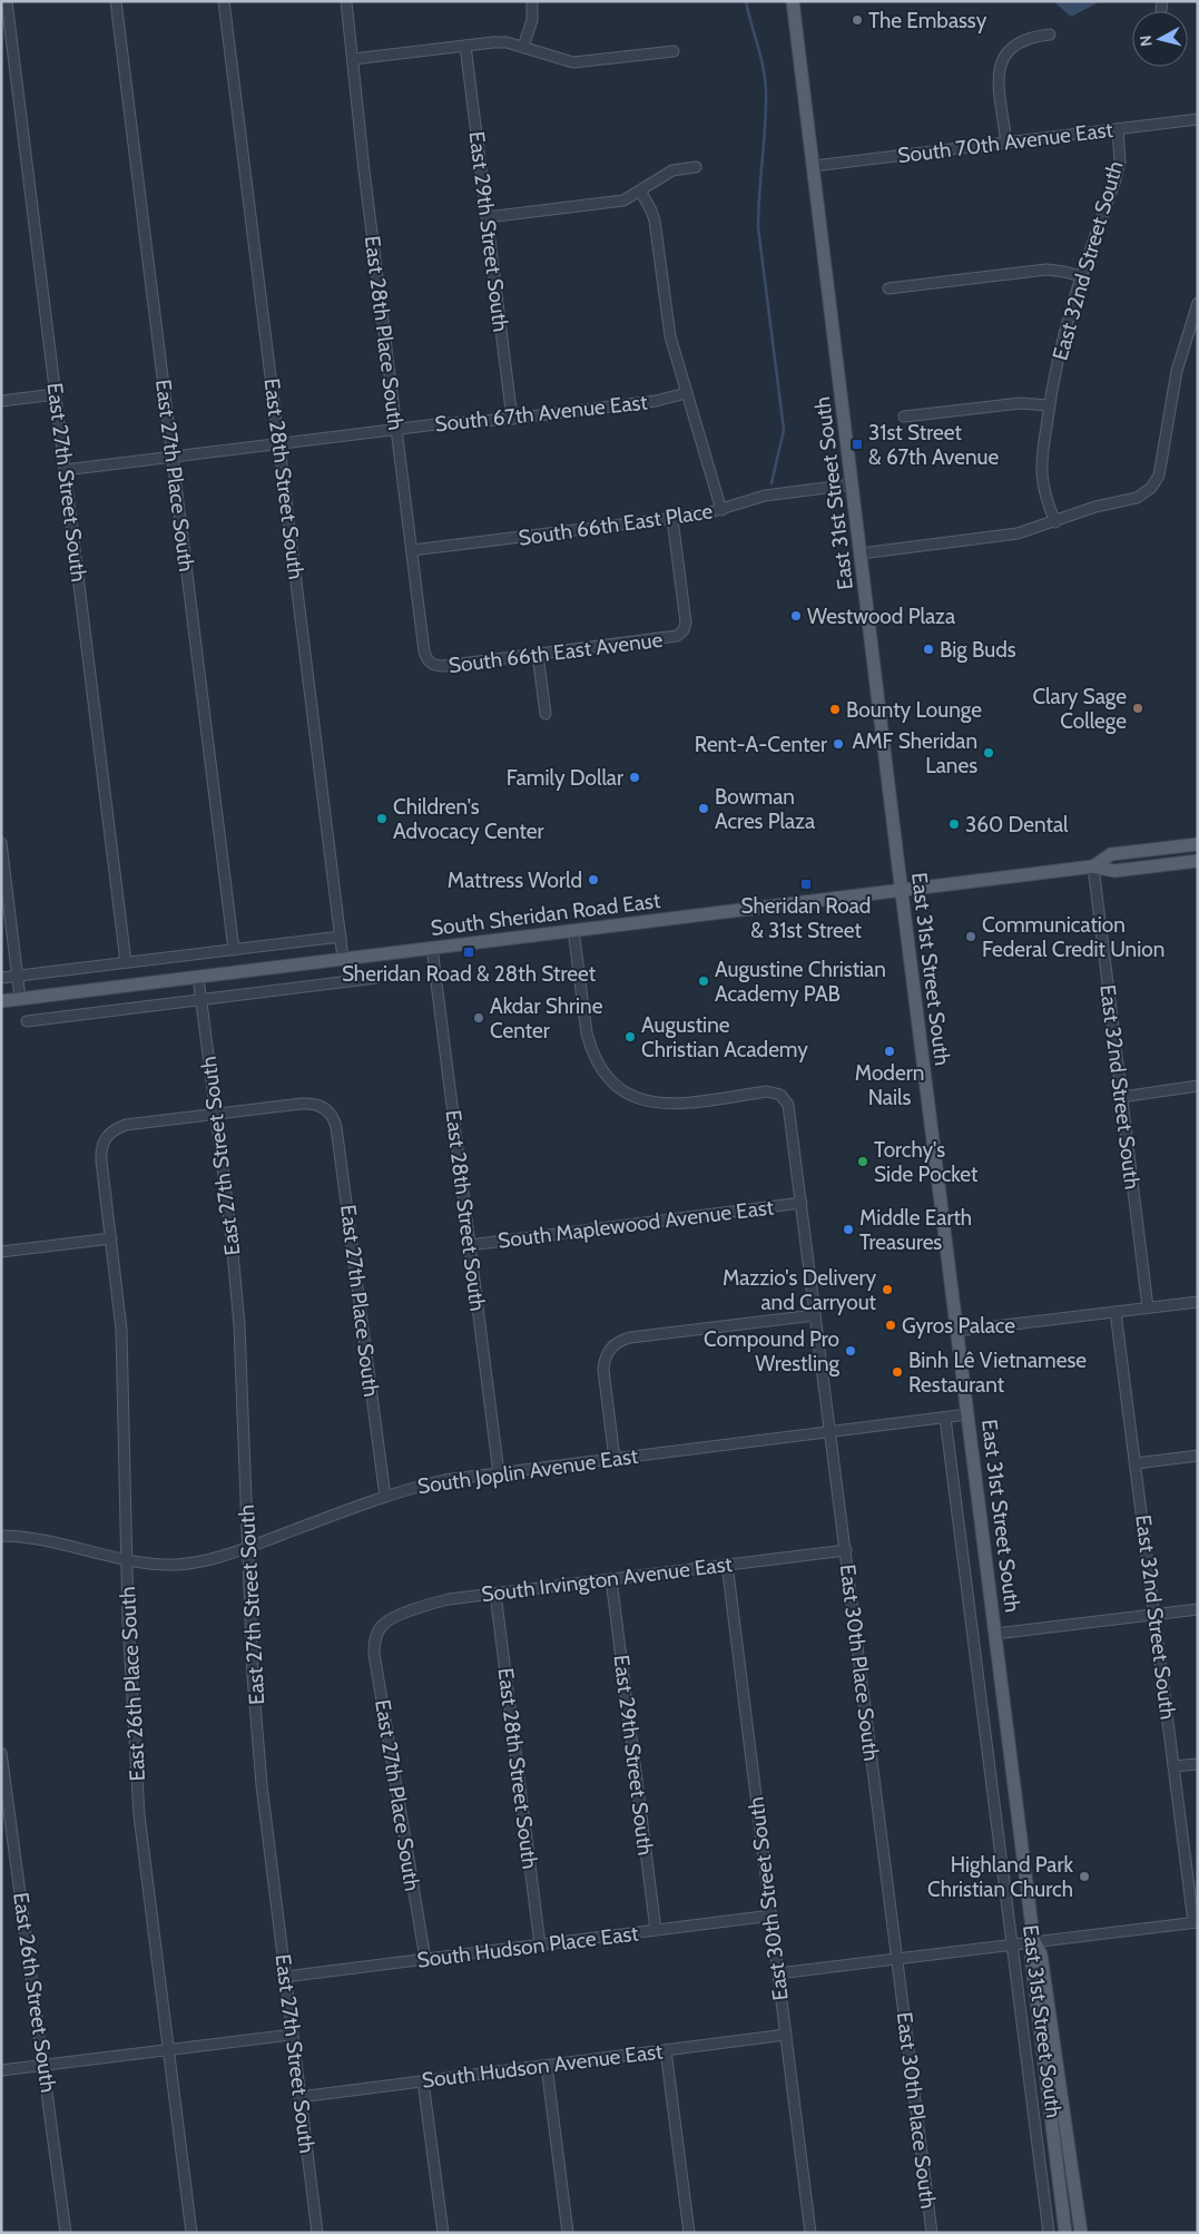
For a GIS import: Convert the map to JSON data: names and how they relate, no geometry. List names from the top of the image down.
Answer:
{
  "streets": {
    "main road": ["East 31st Street South", "South Sheridan Road East"],
    "street": [
      "South 70th Avenue East",
      "East 29th Street South",
      "East 32nd Street South",
      "East 28th Place South",
      "South 67th Avenue East",
      "East 27th Place South",
      "East 28th Street South",
      "East 27th Street South",
      "South 66th East Place",
      "South 66th East Avenue",
      "South Maplewood Avenue East",
      "South Joplin Avenue East",
      "South Irvington Avenue East",
      "East 30th Place South",
      "East 26th Place South",
      "East 30th Street South",
      "South Hudson Place East",
      "East 26th Street South",
      "South Hudson Avenue East"
    ]
  },
  "crossings": [
    ["South 70th Avenue East", "East 32nd Street South"],
    ["South 70th Avenue East", "East 31st Street South"],
    ["East 29th Street South", "South 67th Avenue East"],
    ["East 29th Street South", "South Irvington Avenue East"],
    ["East 29th Street South", "South Hudson Place East"],
    ["East 32nd Street South", "South Sheridan Road East"],
    ["East 28th Place South", "South 67th Avenue East"],
    ["East 28th Place South", "South 66th East Place"],
    ["East 28th Place South", "South 66th East Avenue"],
    ["South 67th Avenue East", "East 27th Place South"],
    ["South 67th Avenue East", "East 28th Street South"],
    ["South 67th Avenue East", "East 27th Street South"],
    ["East 27th Place South", "East 27th Street South"],
    ["East 27th Place South", "South Joplin Avenue East"],
    ["East 27th Place South", "South Irvington Avenue East"],
    ["East 27th Place South", "East 26th Place South"],
    ["East 27th Place South", "South Hudson Place East"],
    ["East 28th Street South", "South Sheridan Road East"],
    ["East 28th Street South", "South Maplewood Avenue East"],
    ["East 28th Street South", "South Joplin Avenue East"],
    ["East 28th Street South", "South Irvington Avenue East"],
    ["East 28th Street South", "South Hudson Place East"],
    ["East 27th Street South", "South Sheridan Road East"],
    ["East 27th Street South", "South Joplin Avenue East"],
    ["East 27th Street South", "East 26th Place South"],
    ["East 27th Street South", "South Hudson Place East"],
    ["East 27th Street South", "South Hudson Avenue East"],
    ["East 31st Street South", "South 66th East Place"],
    ["East 31st Street South", "South Sheridan Road East"],
    ["East 31st Street South", "South Joplin Avenue East"],
    ["South 66th East Place", "South 66th East Avenue"],
    ["South Sheridan Road East", "East 30th Place South"],
    ["South Maplewood Avenue East", "East 30th Place South"],
    ["South Joplin Avenue East", "East 30th Place South"],
    ["South Joplin Avenue East", "East 26th Place South"],
    ["South Irvington Avenue East", "East 30th Place South"],
    ["South Irvington Avenue East", "East 30th Street South"],
    ["East 30th Street South", "South Hudson Place East"],
    ["East 30th Street South", "South Hudson Avenue East"]
  ],
  "places": {
    "other": [
      "The Embassy",
      "Westwood Plaza",
      "Big Buds",
      "Clary Sage College",
      "Bounty Lounge",
      "Rent-A-Center",
      "AMF Sheridan Lanes",
      "Family Dollar",
      "Bowman Acres Plaza",
      "Children's Advocacy Center",
      "360 Dental",
      "Mattress World",
      "Communication Federal Credit Union",
      "Augustine Christian Academy PAB",
      "Akdar Shrine Center",
      "Augustine Christian Academy",
      "Modern Nails",
      "Torchy's Side Pocket",
      "Middle Earth Treasures",
      "Mazzio's Delivery and Carryout",
      "Gyros Palace",
      "Compound Pro Wrestling",
      "Binh Lê Vietnamese Restaurant",
      "Highland Park Christian Church"
    ],
    "transit": ["31st Street & 67th Avenue", "Sheridan Road & 31st Street", "Sheridan Road & 28th Street"]
  },
  "north": "left"
}
